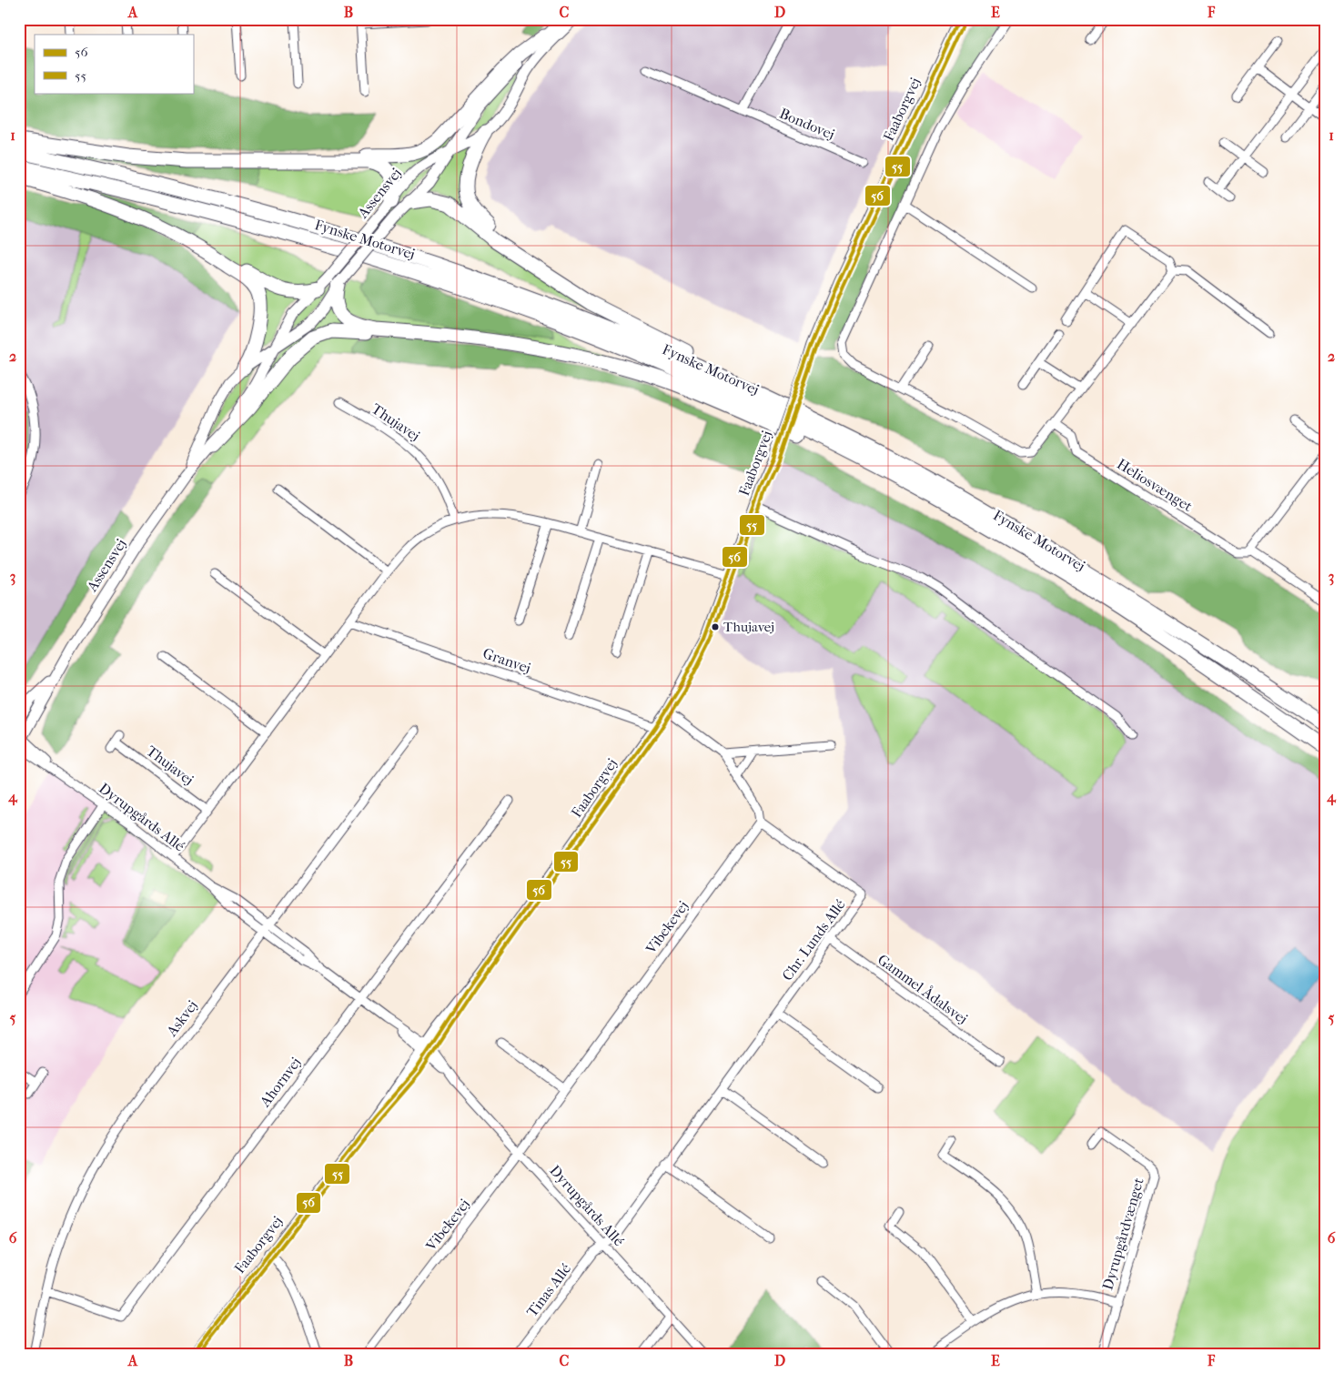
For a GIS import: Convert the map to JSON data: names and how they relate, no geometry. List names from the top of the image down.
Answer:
{
  "streets": {
    "highway": ["Fynske Motorvej"],
    "main road": ["Assensvej"],
    "street": [
      "Faaborgvej",
      "Bondovej",
      "Thujavej",
      "Heliosvænget",
      "Granvej",
      "Dyrupgårds Allé",
      "Vibekevej",
      "Chr. Lunds Allé",
      "Gammel Ådalsvej",
      "Askvej",
      "Ahornvej",
      "Dyrupgårdvænget",
      "Tinas Allé"
    ]
  },
  "crossings": [
    ["Faaborgvej", "Granvej"],
    ["Faaborgvej", "Dyrupgårds Allé"],
    ["Assensvej", "Dyrupgårds Allé"],
    ["Dyrupgårds Allé", "Vibekevej"],
    ["Dyrupgårds Allé", "Chr. Lunds Allé"],
    ["Dyrupgårds Allé", "Askvej"],
    ["Dyrupgårds Allé", "Ahornvej"],
    ["Dyrupgårds Allé", "Tinas Allé"],
    ["Vibekevej", "Chr. Lunds Allé"],
    ["Chr. Lunds Allé", "Gammel Ådalsvej"],
    ["Chr. Lunds Allé", "Tinas Allé"],
    ["Askvej", "Ahornvej"]
  ],
  "places": ["Thujavej"],
  "lines": ["transit line 56", "transit line 55"],
  "legend": ["56", "55"],
  "grid": {
    "columns": [
      "A",
      "B",
      "C",
      "D",
      "E",
      "F"
    ],
    "rows": [
      "1",
      "2",
      "3",
      "4",
      "5",
      "6"
    ]
  }
}
